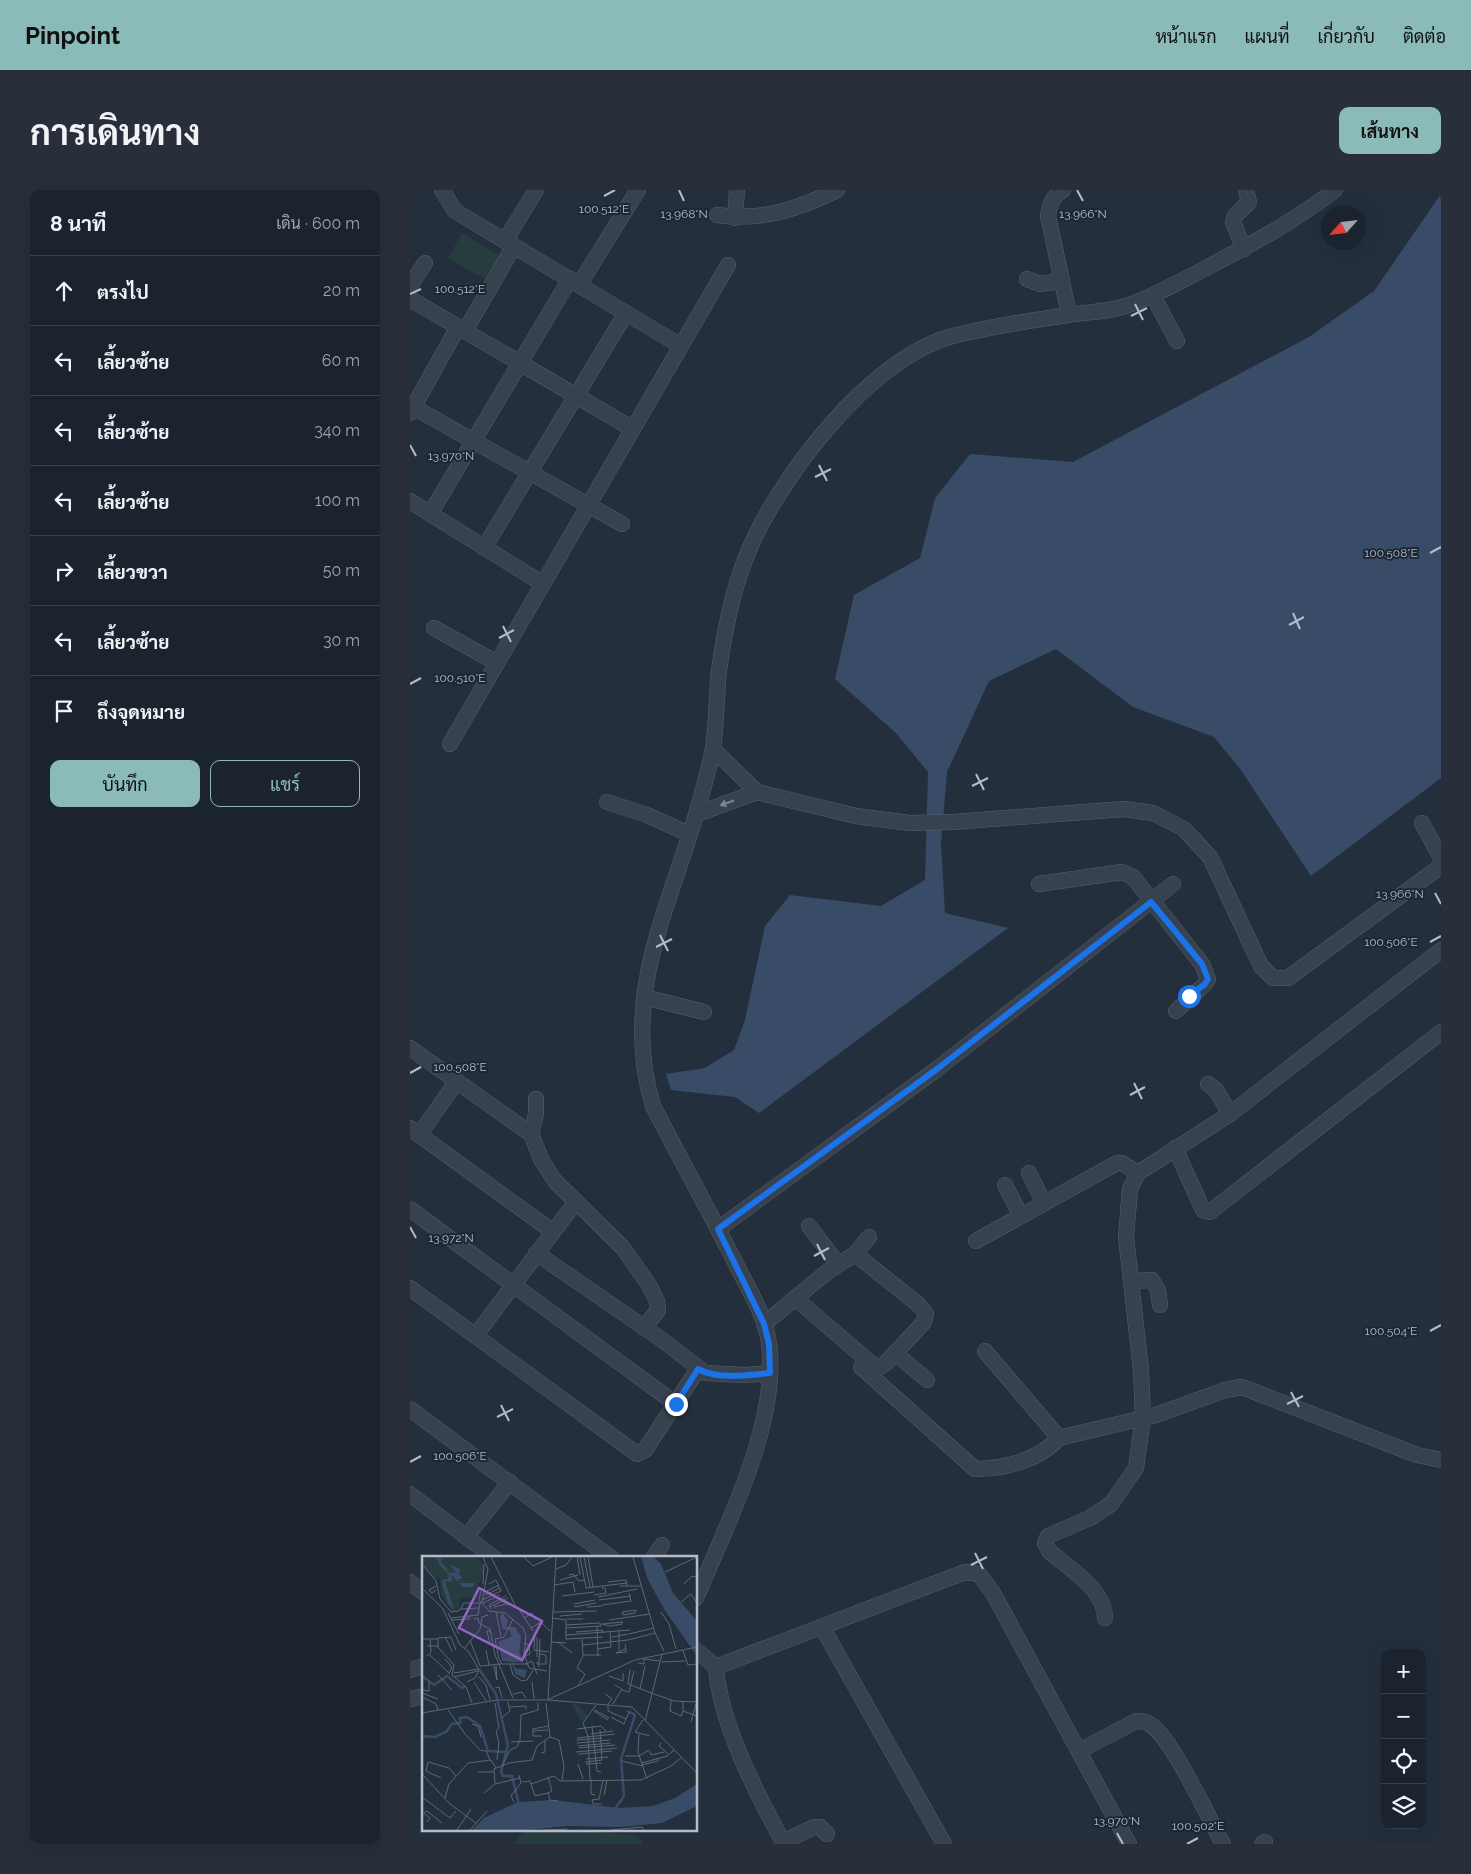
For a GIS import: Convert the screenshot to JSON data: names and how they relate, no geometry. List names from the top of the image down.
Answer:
{
  "north": "bottom left",
  "page": {
    "header": "Pinpoint",
    "nav": [
      "หน้าแรก",
      "แผนที่",
      "เกี่ยวกับ",
      "ติดต่อ"
    ],
    "buttons": [
      "เส้นทาง",
      ["บันทึก", "แชร์"]
    ],
    "title": "การเดินทาง",
    "heading": ["8 นาที", "เดิน · 600 m"],
    "list": [
      ["ตรงไป", "20 m"],
      ["เลี้ยวซ้าย", "60 m"],
      ["เลี้ยวซ้าย", "340 m"],
      ["เลี้ยวซ้าย", "100 m"],
      ["เลี้ยวขวา", "50 m"],
      ["เลี้ยวซ้าย", "30 m"],
      "ถึงจุดหมาย"
    ],
    "map_buttons": ["+", "−"]
  },
  "coordinates": [
    "100.512°E",
    "13.968°N",
    "13.966°N",
    "13.970°N",
    "100.508°E",
    "100.510°E",
    "100.506°E",
    "13.972°N",
    "100.504°E",
    "100.502°E"
  ]
}
